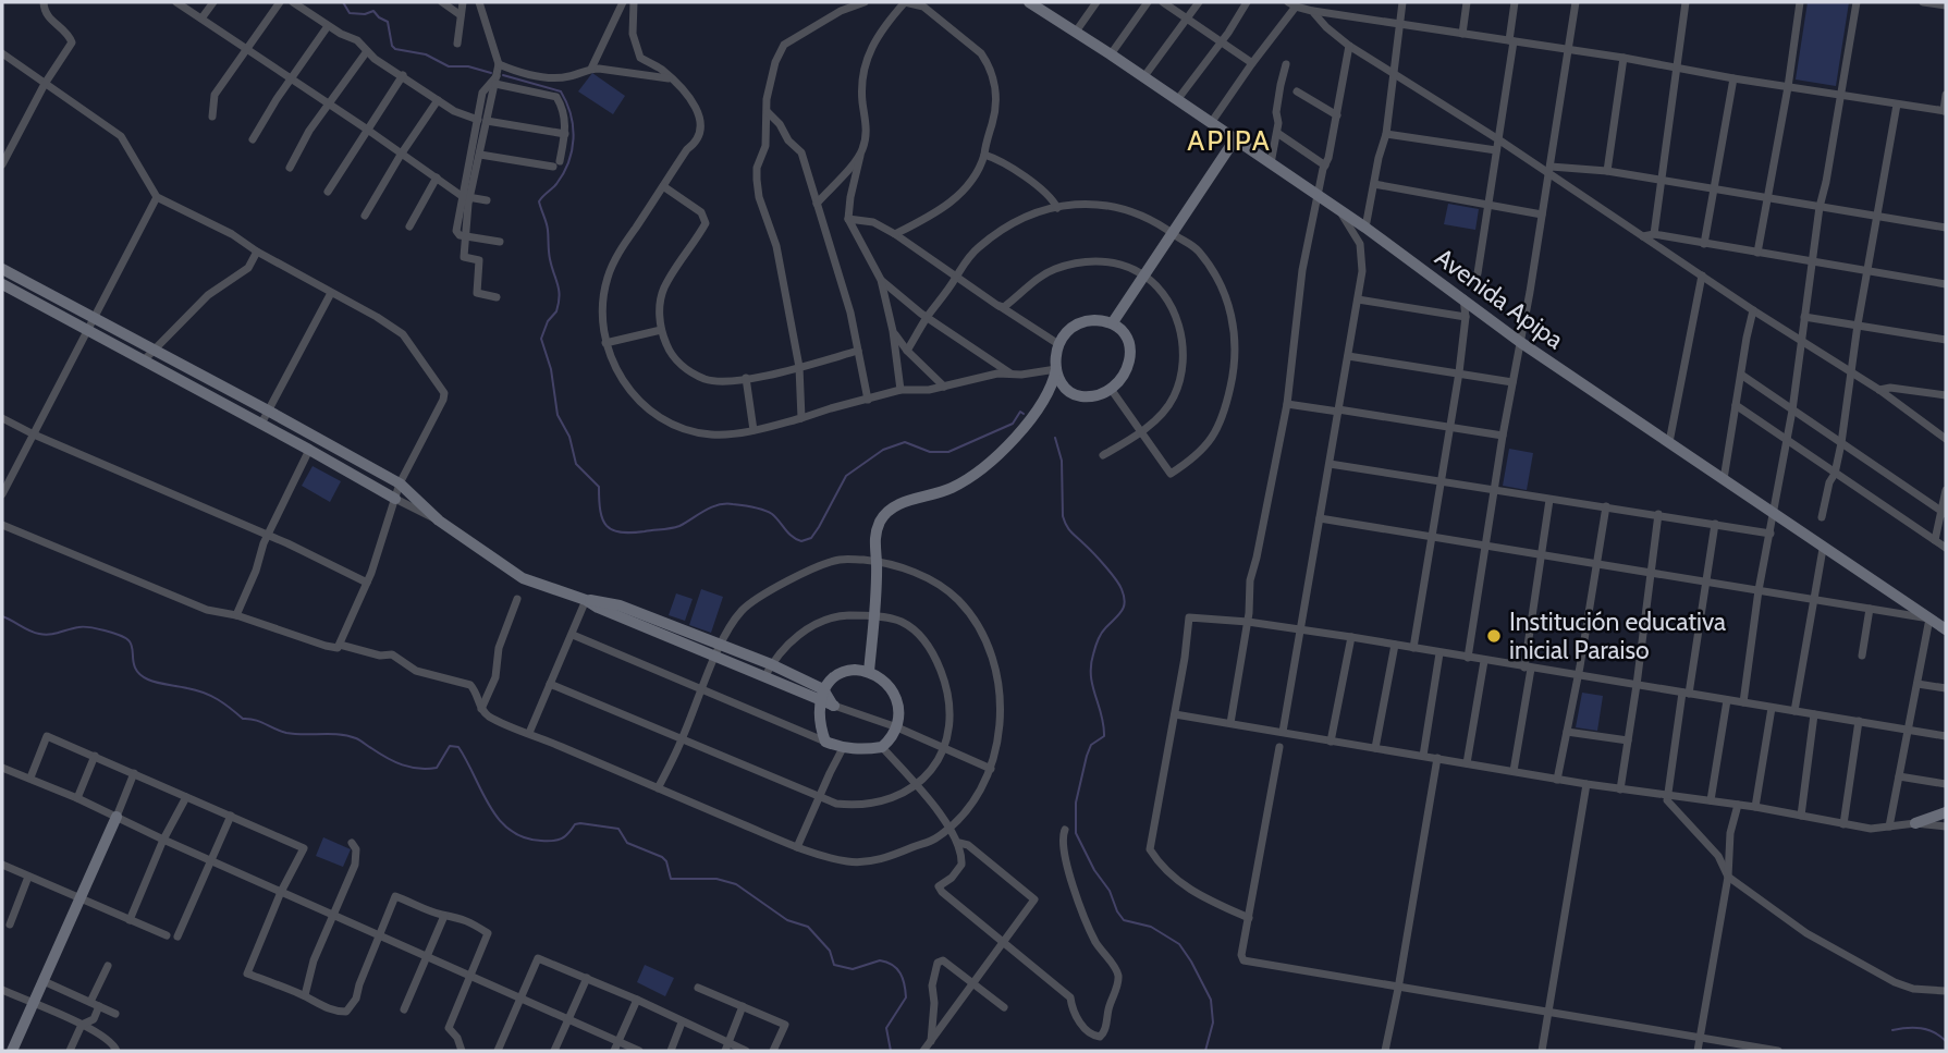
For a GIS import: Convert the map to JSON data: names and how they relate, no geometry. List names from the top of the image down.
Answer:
{
  "streets": {
    "street": ["Avenida Apipa"]
  },
  "districts": ["APIPA"],
  "places": ["Institución educativa inicial Paraiso"]
}
